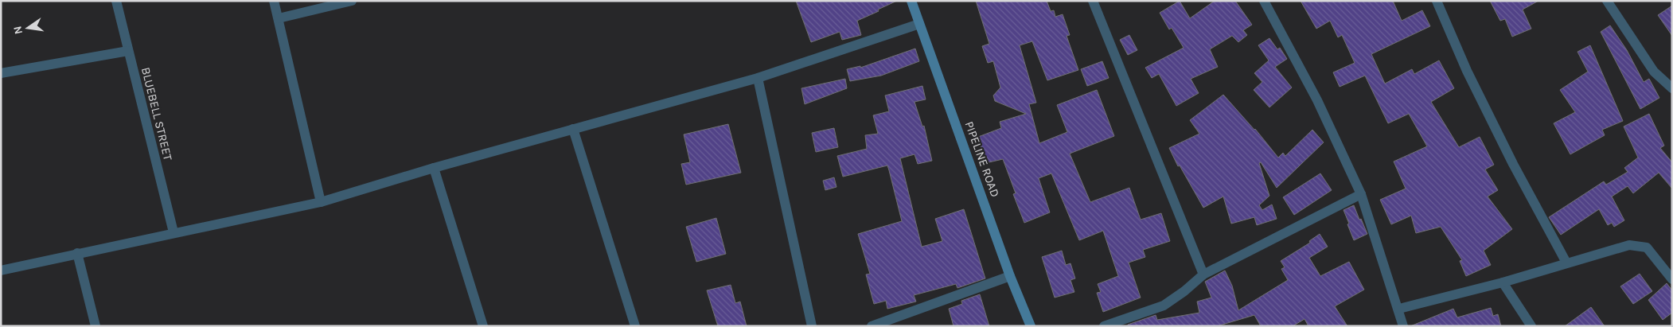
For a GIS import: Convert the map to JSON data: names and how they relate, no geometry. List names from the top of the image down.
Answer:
{
  "streets": {
    "street": ["BLUEBELL STREET", "PIPELINE ROAD"]
  },
  "north": "left"
}
